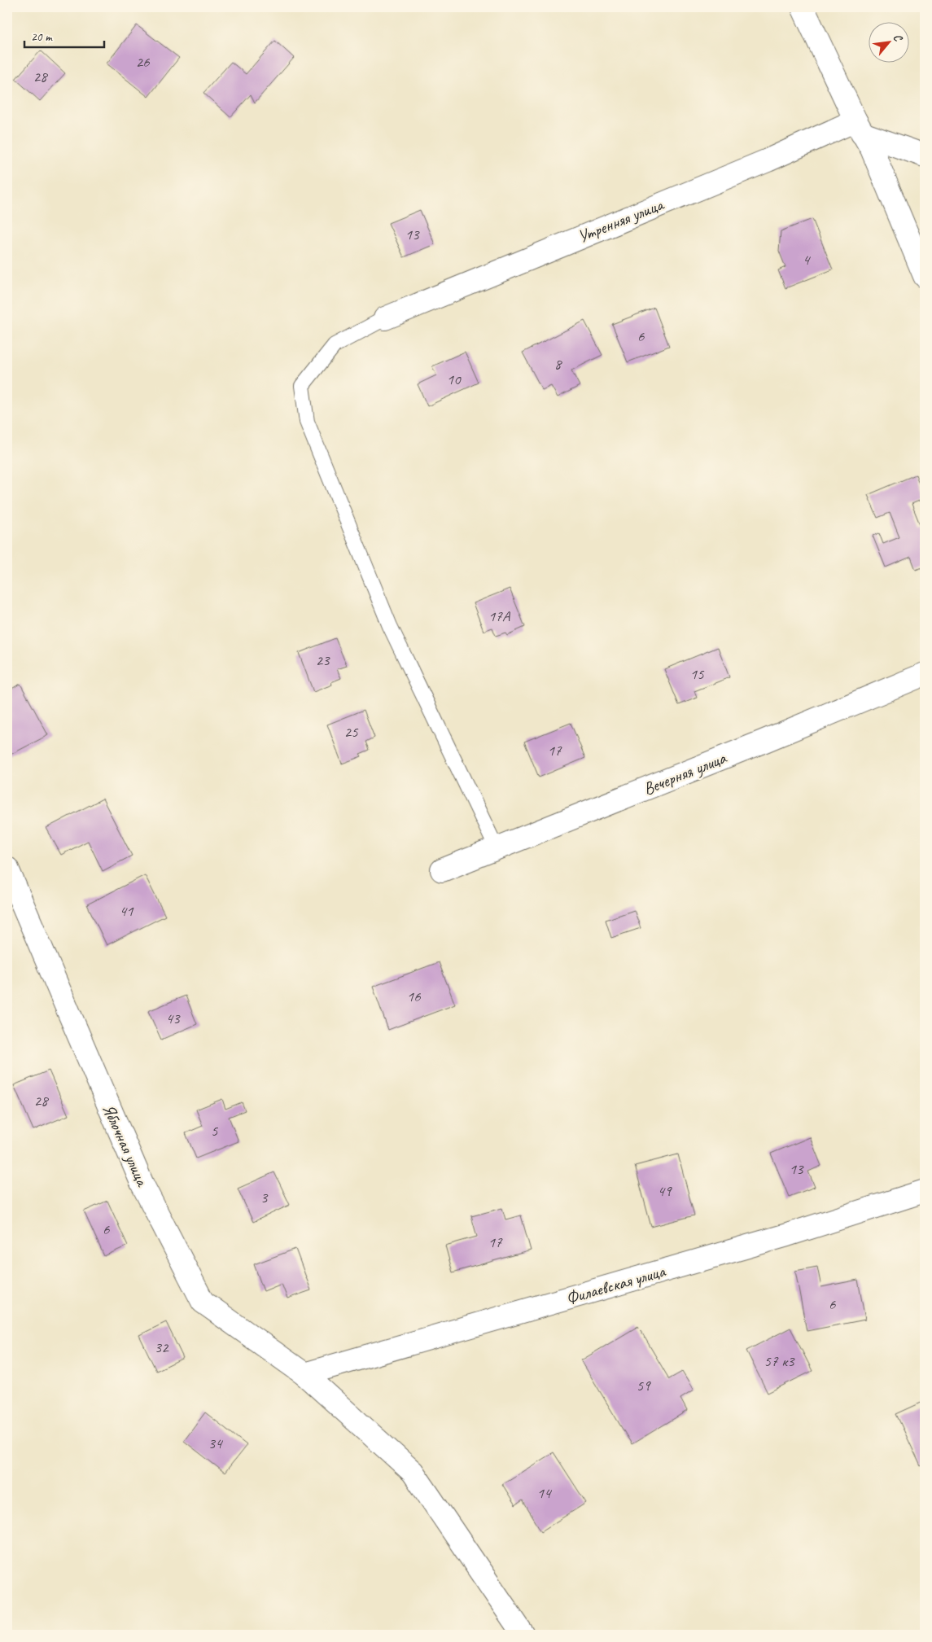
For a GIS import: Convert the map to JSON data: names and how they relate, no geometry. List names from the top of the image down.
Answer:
{
  "streets": {
    "street": [
      "Утренняя улица",
      "Вечерняя улица",
      "Яблочная улица",
      "Филаевская улица"
    ]
  },
  "crossings": [
    ["Яблочная улица", "Филаевская улица"]
  ],
  "house_numbers": [
    "26",
    "28",
    "13",
    "4",
    "6",
    "8",
    "10",
    "17А",
    "23",
    "15",
    "25",
    "17",
    "41",
    "16",
    "43",
    "28",
    "5",
    "13",
    "49",
    "3",
    "6",
    "17",
    "6",
    "32",
    "57 к3",
    "59",
    "34",
    "14"
  ],
  "scale_bar": "20 m",
  "north": "top right"
}
